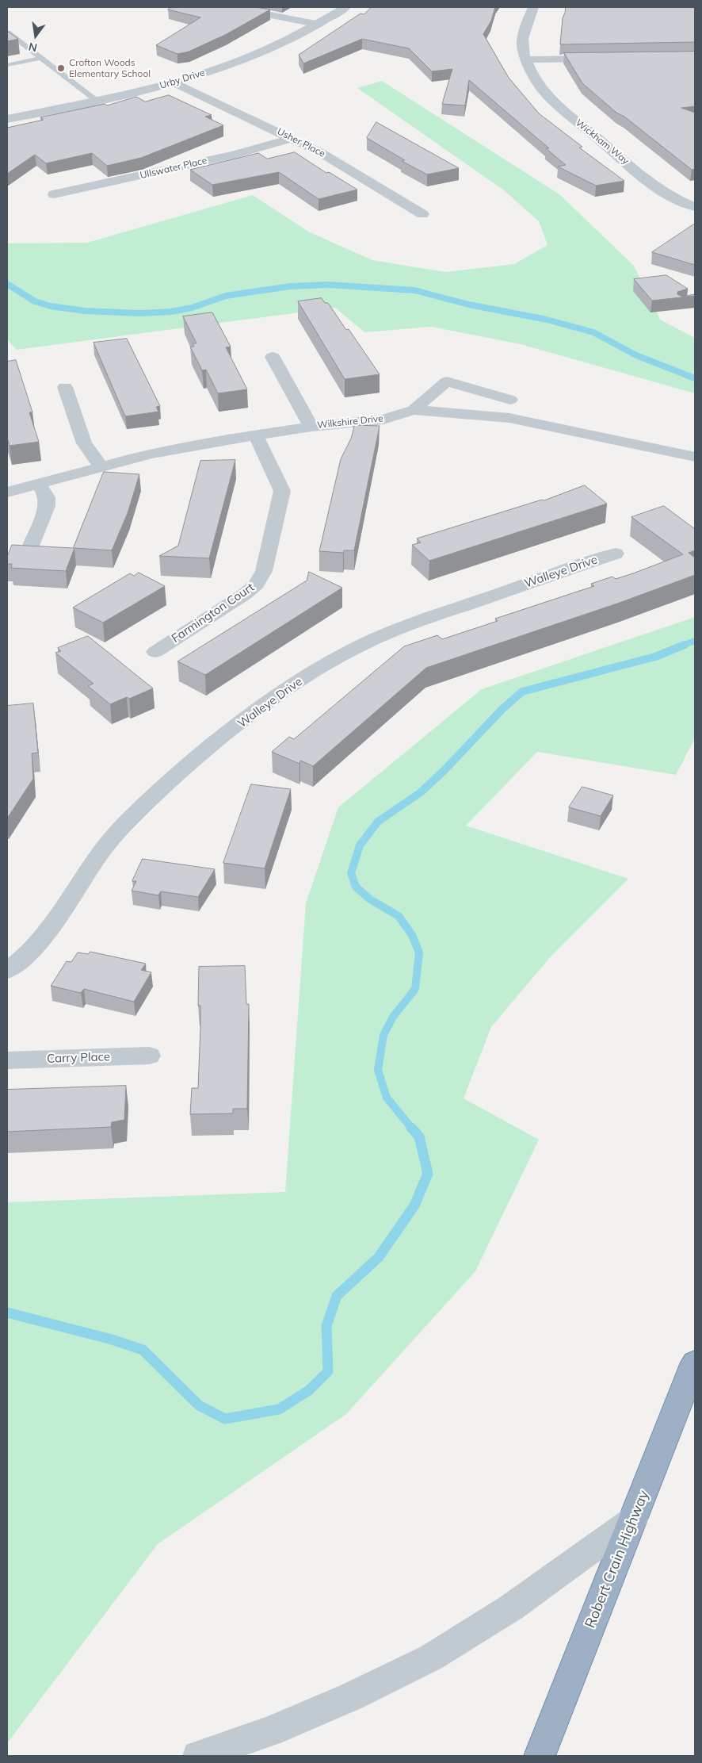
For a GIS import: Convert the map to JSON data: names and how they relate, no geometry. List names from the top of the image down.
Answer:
{
  "streets": {
    "highway": ["Robert Crain Highway"],
    "street": [
      "Urby Drive",
      "Wickham Way",
      "Usher Place",
      "Ullswater Place",
      "Wilkshire Drive",
      "Walleye Drive",
      "Farmington Court",
      "Carry Place"
    ]
  },
  "crossings": [
    ["Urby Drive", "Usher Place"],
    ["Usher Place", "Ullswater Place"],
    ["Wilkshire Drive", "Farmington Court"]
  ],
  "places": ["Crofton Woods Elementary School"],
  "north": "bottom"
}
